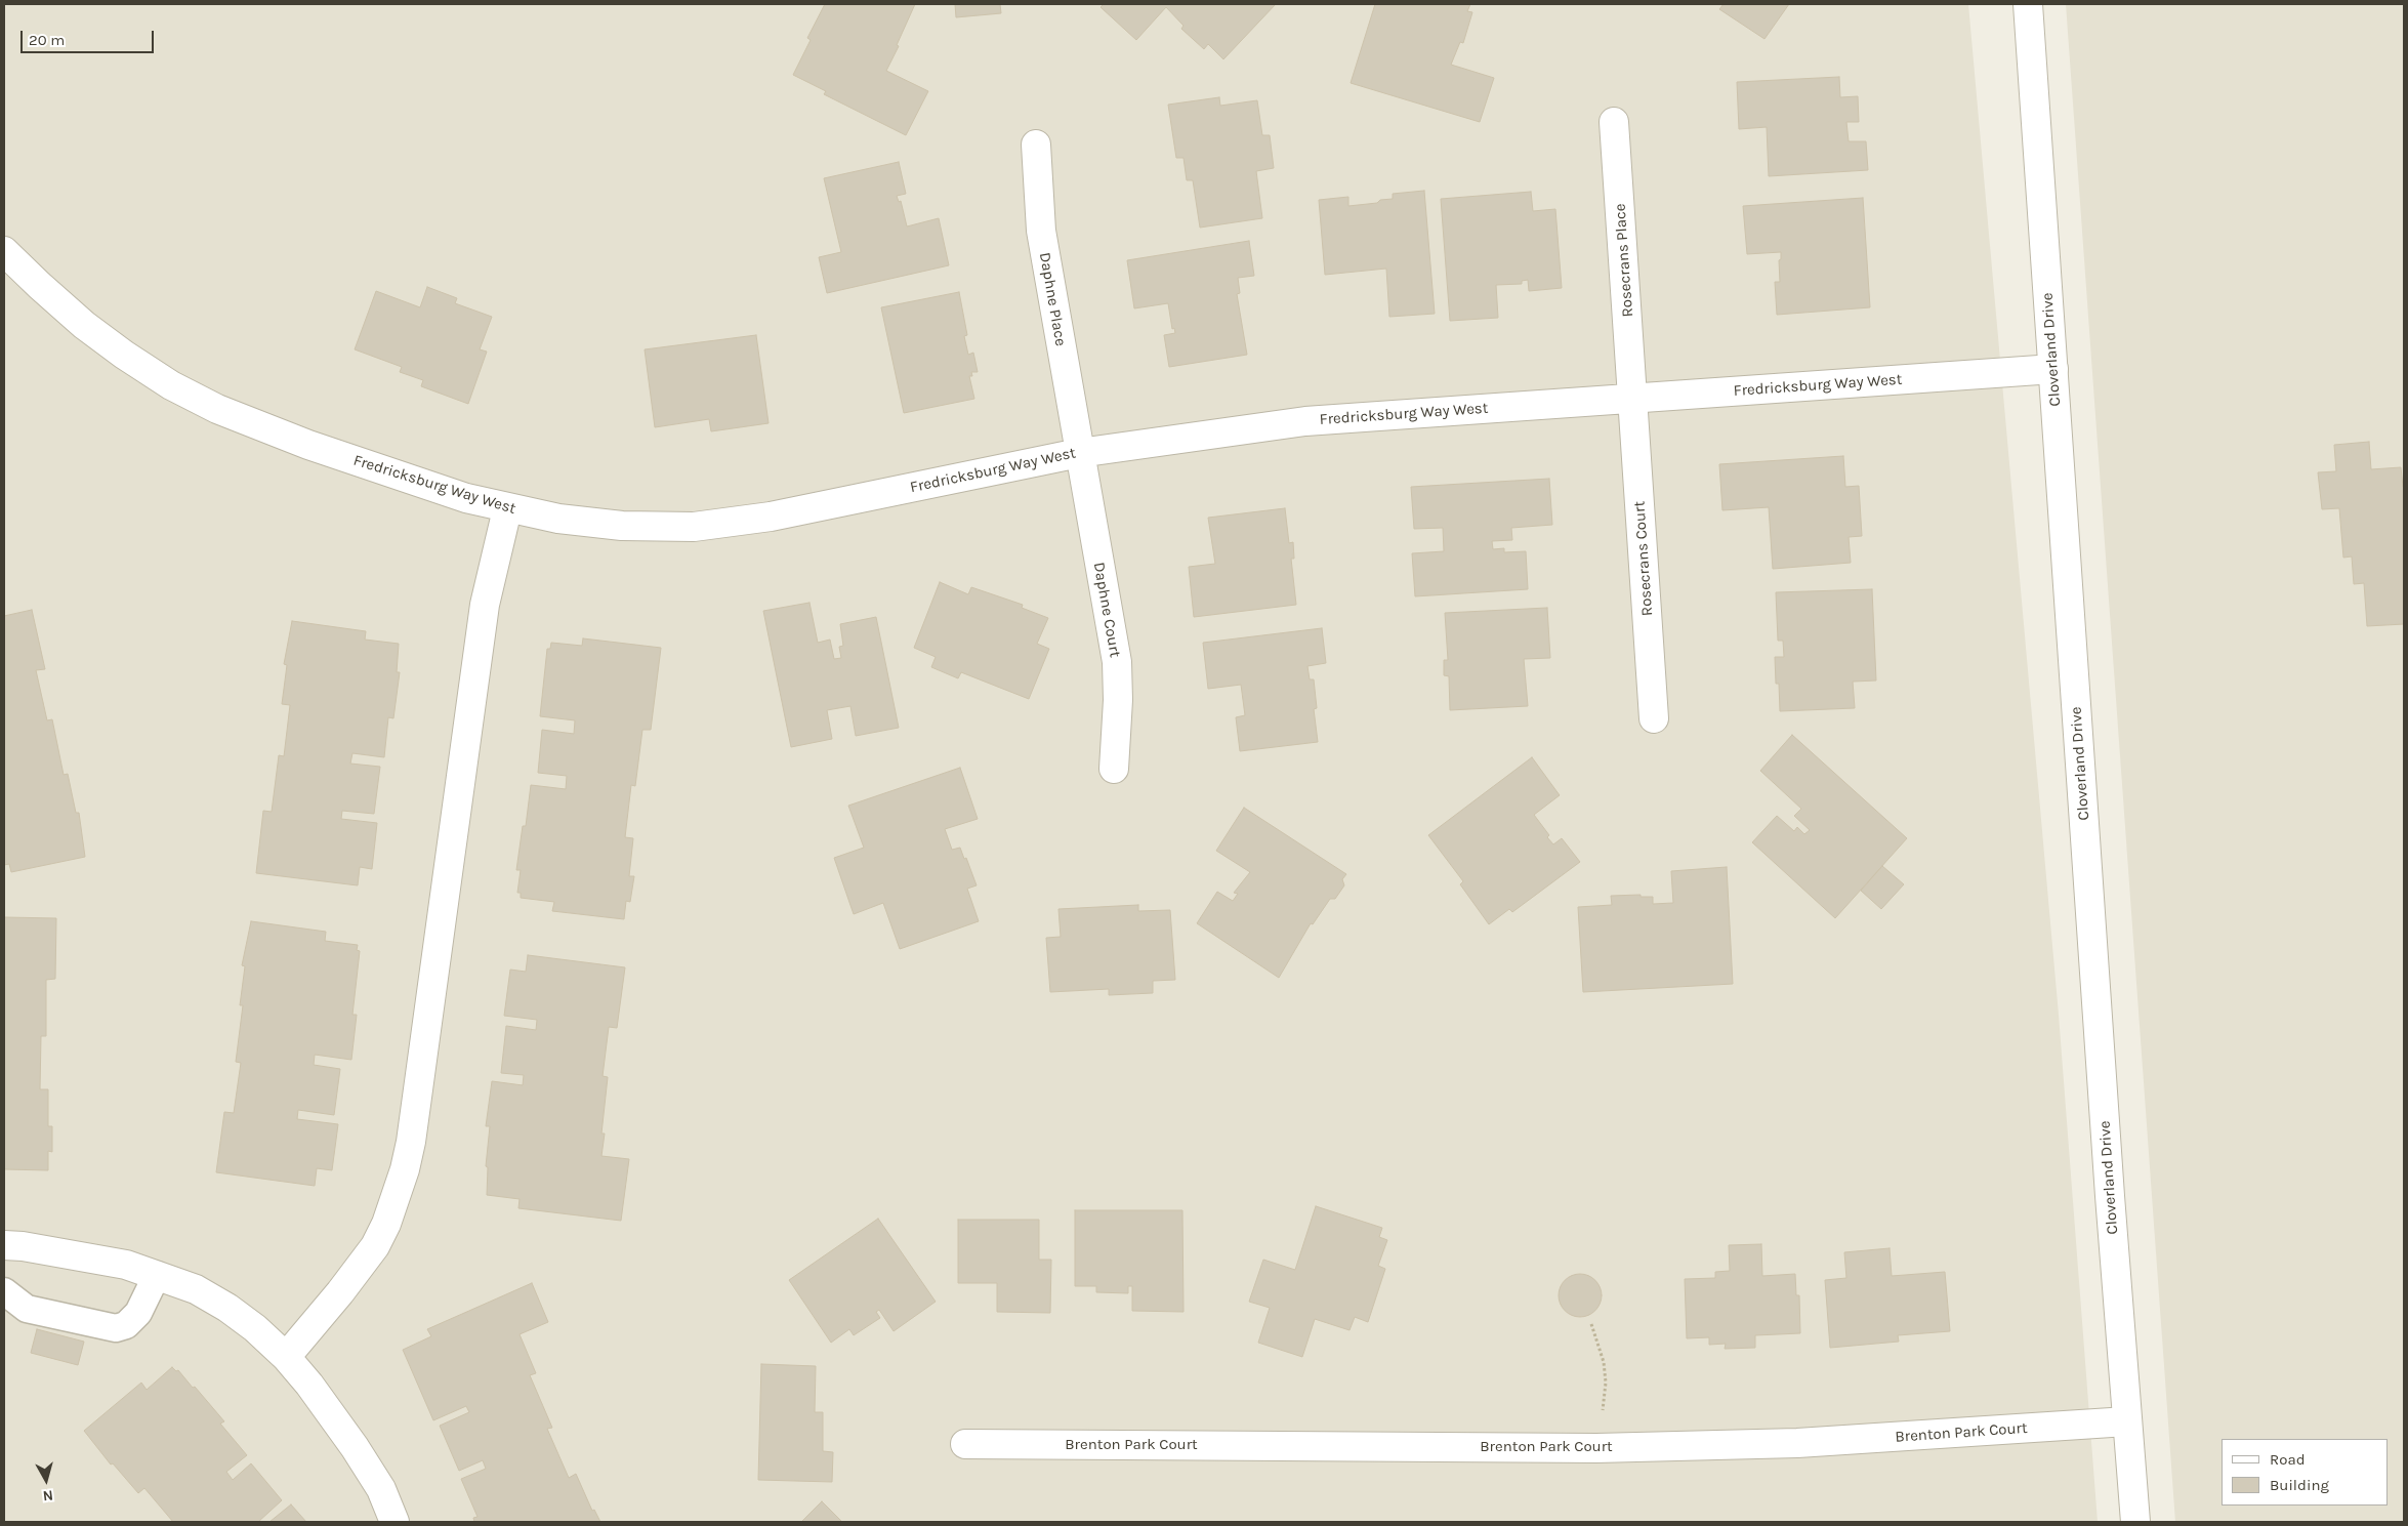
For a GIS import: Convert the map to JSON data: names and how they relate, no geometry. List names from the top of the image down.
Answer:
{
  "streets": {
    "street": [
      "Rosecrans Place",
      "Daphne Place",
      "Cloverland Drive",
      "Fredricksburg Way West",
      "Rosecrans Court",
      "Daphne Court",
      "Brenton Park Court"
    ]
  },
  "crossings": [
    ["Rosecrans Place", "Fredricksburg Way West"],
    ["Rosecrans Place", "Rosecrans Court"],
    ["Daphne Place", "Fredricksburg Way West"],
    ["Daphne Place", "Daphne Court"],
    ["Cloverland Drive", "Fredricksburg Way West"],
    ["Cloverland Drive", "Brenton Park Court"],
    ["Fredricksburg Way West", "Rosecrans Court"],
    ["Fredricksburg Way West", "Daphne Court"]
  ],
  "legend": ["Road", "Building"],
  "scale_bar": "20 m",
  "north": "bottom"
}
